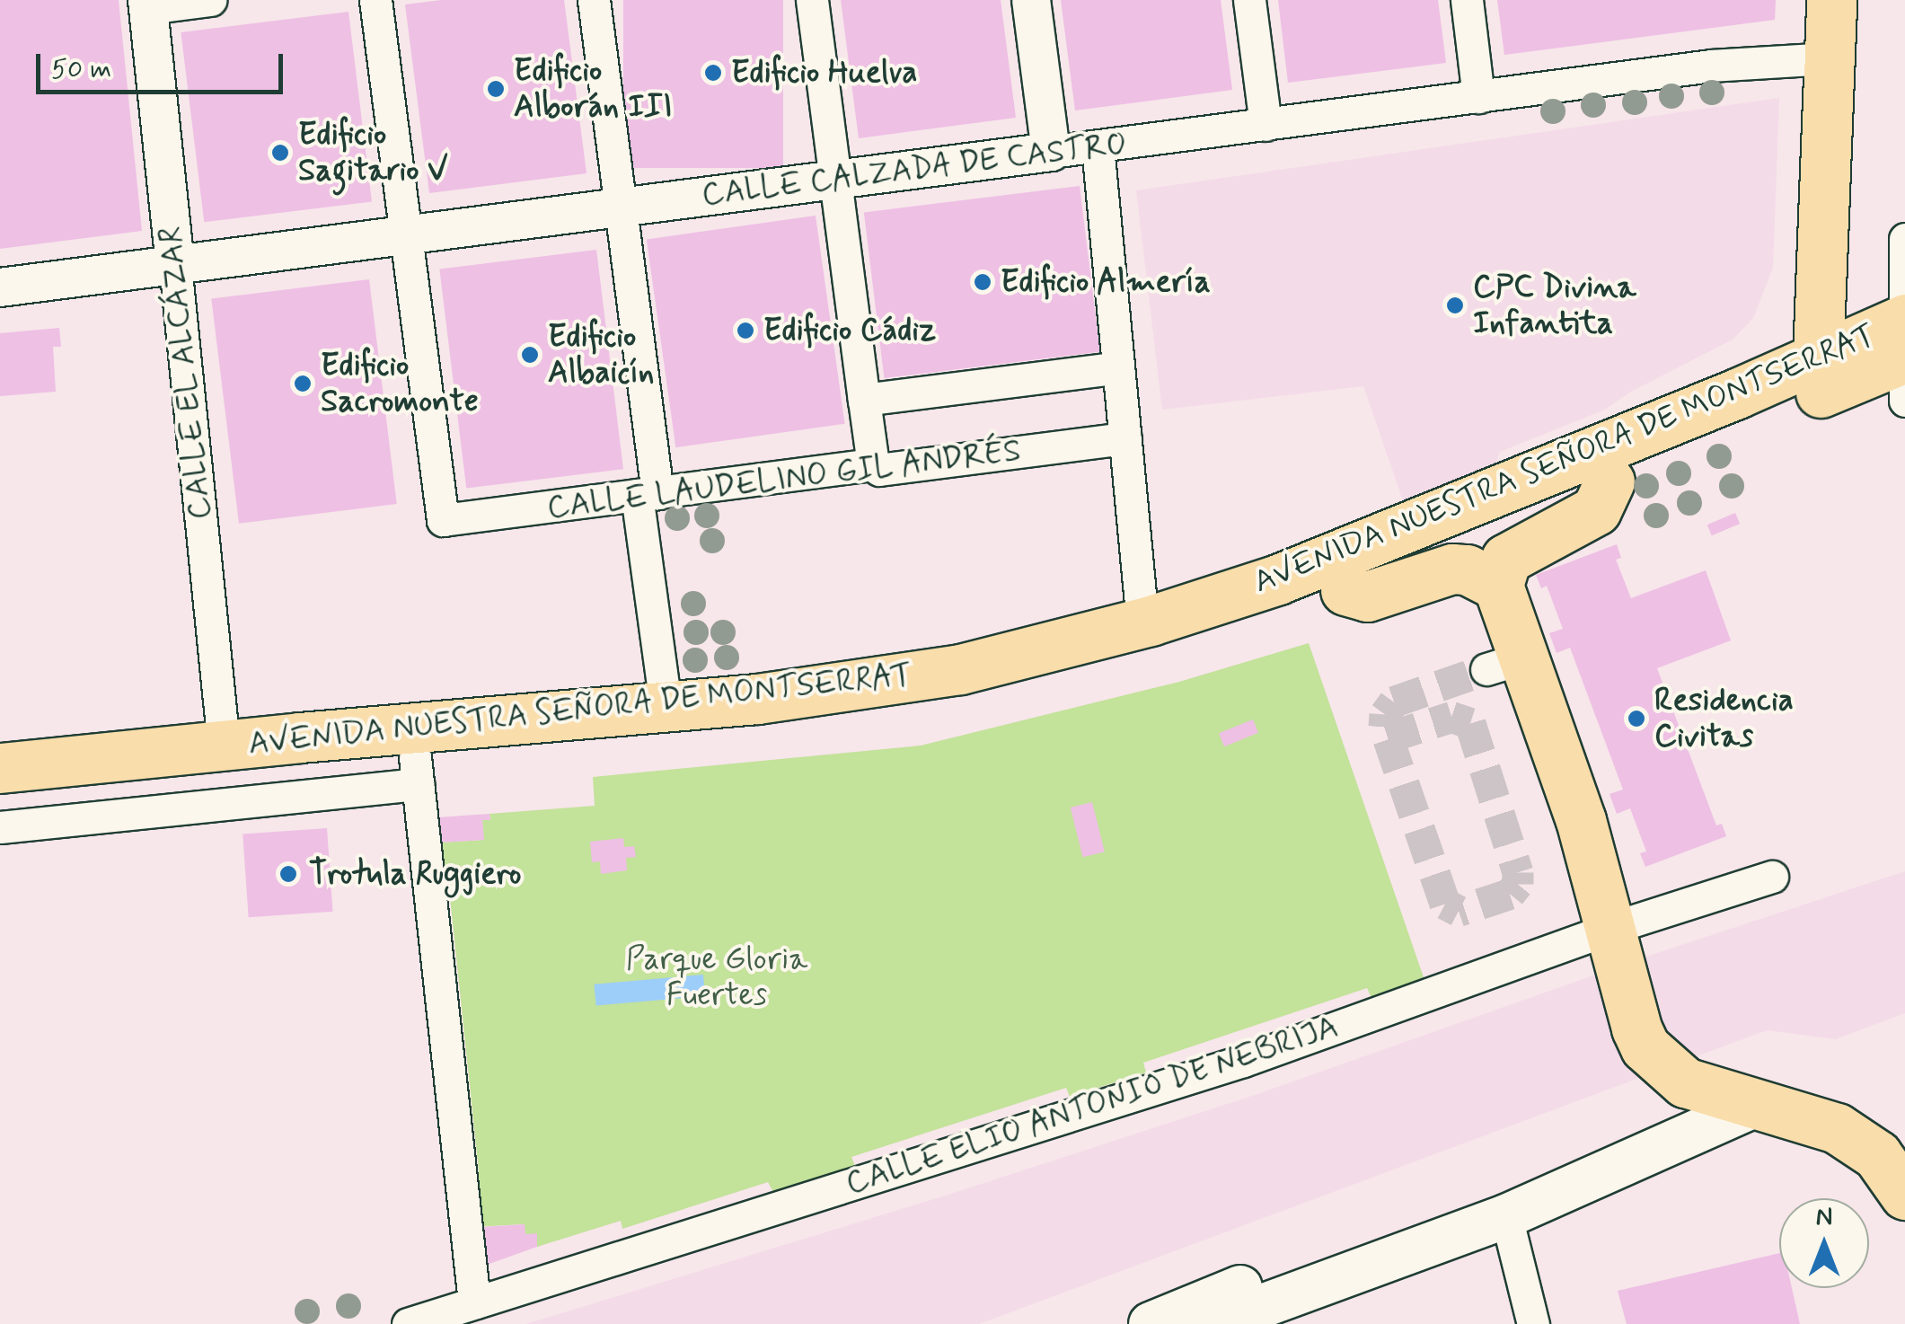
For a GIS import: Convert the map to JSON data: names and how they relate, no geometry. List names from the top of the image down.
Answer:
{
  "streets": {
    "main road": ["AVENIDA NUESTRA SEÑORA DE MONTSERRAT"],
    "street": [
      "CALLE CALZADA DE CASTRO",
      "CALLE EL ALCÁZAR",
      "CALLE LAUDELINO GIL ANDRÉS",
      "CALLE ELIO ANTONIO DE NEBRIJA"
    ]
  },
  "crossings": [
    ["CALLE CALZADA DE CASTRO", "CALLE EL ALCÁZAR"],
    ["CALLE CALZADA DE CASTRO", "CALLE LAUDELINO GIL ANDRÉS"],
    ["CALLE EL ALCÁZAR", "AVENIDA NUESTRA SEÑORA DE MONTSERRAT"]
  ],
  "parks": ["Parque Gloria Fuertes"],
  "places": [
    "Edificio Huelva",
    "Edificio Alborán III",
    "Edificio Sagitario V",
    "Edificio Almería",
    "CPC Divina Infantita",
    "Edificio Cádiz",
    "Edificio Albaicín",
    "Edificio Sacromonte",
    "Residencia Civitas",
    "Trotula Ruggiero"
  ],
  "scale_bar": "50 m",
  "north": "top"
}
